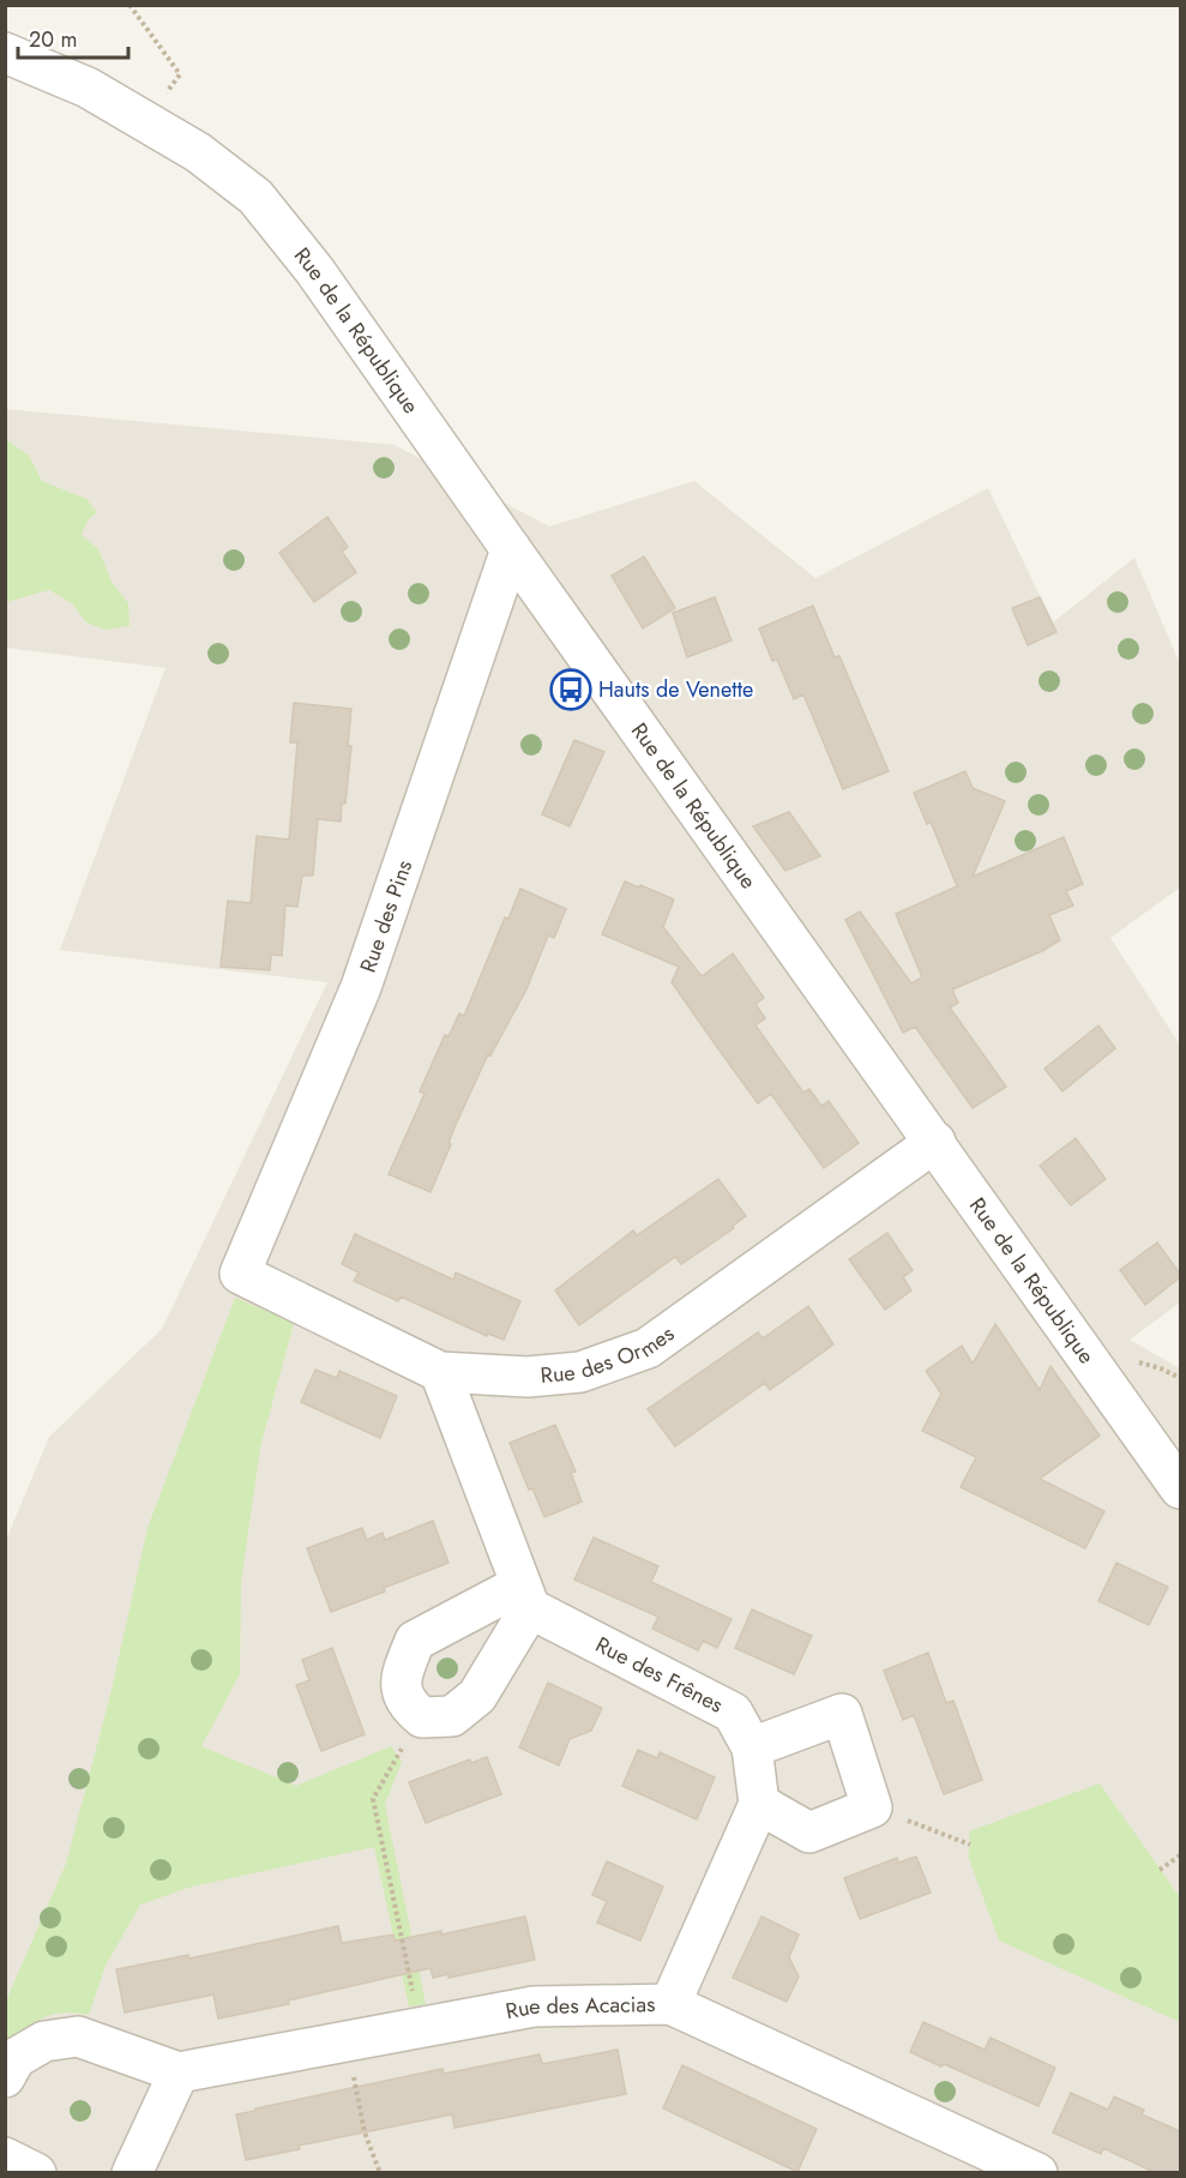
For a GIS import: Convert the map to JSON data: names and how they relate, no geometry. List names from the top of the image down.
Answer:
{
  "streets": {
    "street": [
      "Rue de la République",
      "Rue des Pins",
      "Rue des Ormes",
      "Rue des Frênes",
      "Rue des Acacias"
    ]
  },
  "crossings": [
    ["Rue de la République", "Rue des Pins"],
    ["Rue de la République", "Rue des Ormes"],
    ["Rue des Pins", "Rue des Ormes"]
  ],
  "places": {
    "bus stop": ["Hauts de Venette"]
  },
  "scale_bar": "20 m"
}
